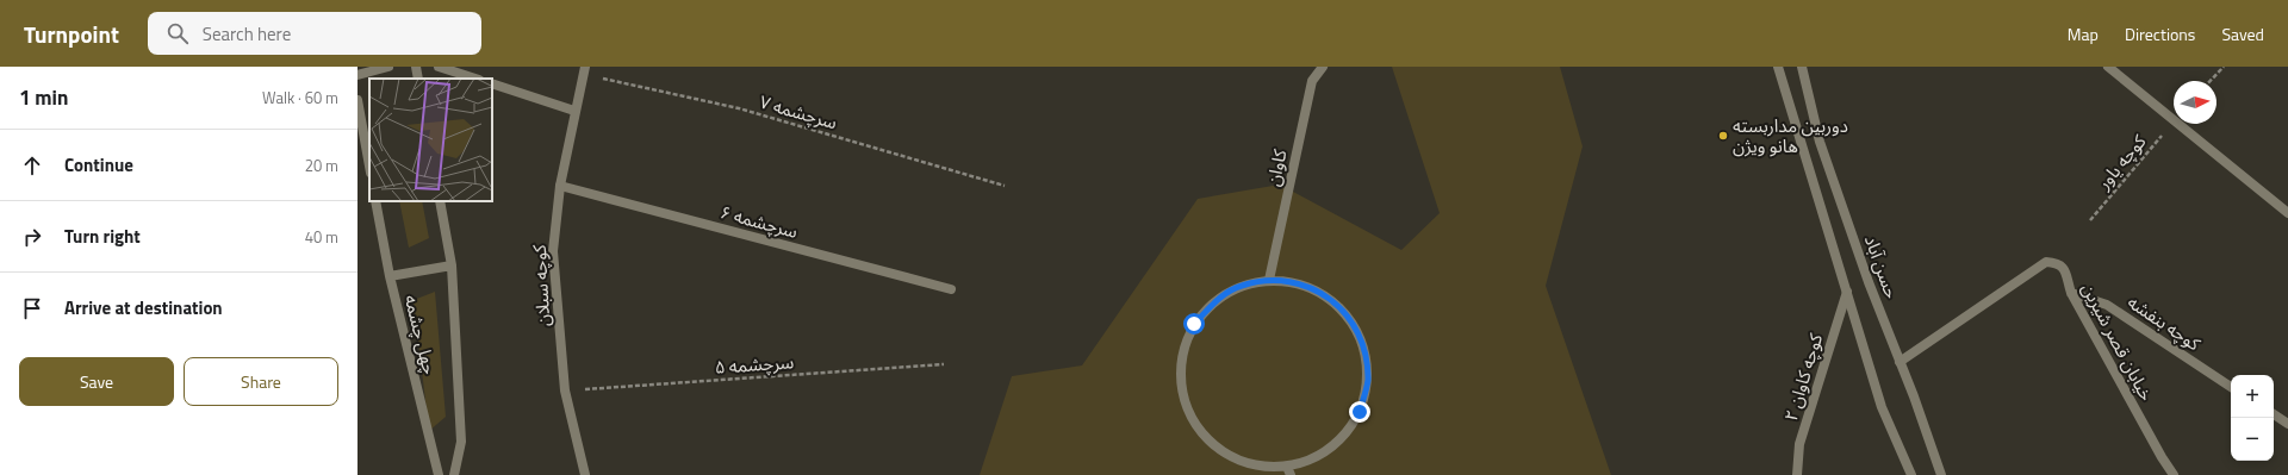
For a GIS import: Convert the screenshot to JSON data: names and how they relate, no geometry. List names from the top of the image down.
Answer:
{
  "streets": {
    "street": [
      "کاوان",
      "سرچشمه ۶",
      "حسن آباد",
      "کوچه سبلان",
      "کوچه بنفشه",
      "چهل چشمه",
      "خیابان قصر شیرین",
      "کوچه کاوان ۲"
    ],
    "path": ["سرچشمه ۷", "کوچه یاور", "سرچشمه ۵"]
  },
  "crossings": [
    ["سرچشمه ۷", "کوچه سبلان"],
    ["سرچشمه ۶", "کوچه سبلان"],
    ["حسن آباد", "خیابان قصر شیرین"],
    ["کوچه سبلان", "سرچشمه ۵"],
    ["کوچه بنفشه", "خیابان قصر شیرین"]
  ],
  "places": ["دوربین مداربسته هانو ویژن"],
  "north": "right",
  "page": {
    "header": "Turnpoint",
    "search": "Search here",
    "nav": ["Map", "Directions", "Saved"],
    "heading": ["1 min", "Walk · 60 m"],
    "list": [
      ["Continue", "20 m"],
      ["Turn right", "40 m"],
      "Arrive at destination"
    ],
    "buttons": ["Save", "Share"],
    "map_buttons": ["+", "−"]
  }
}
